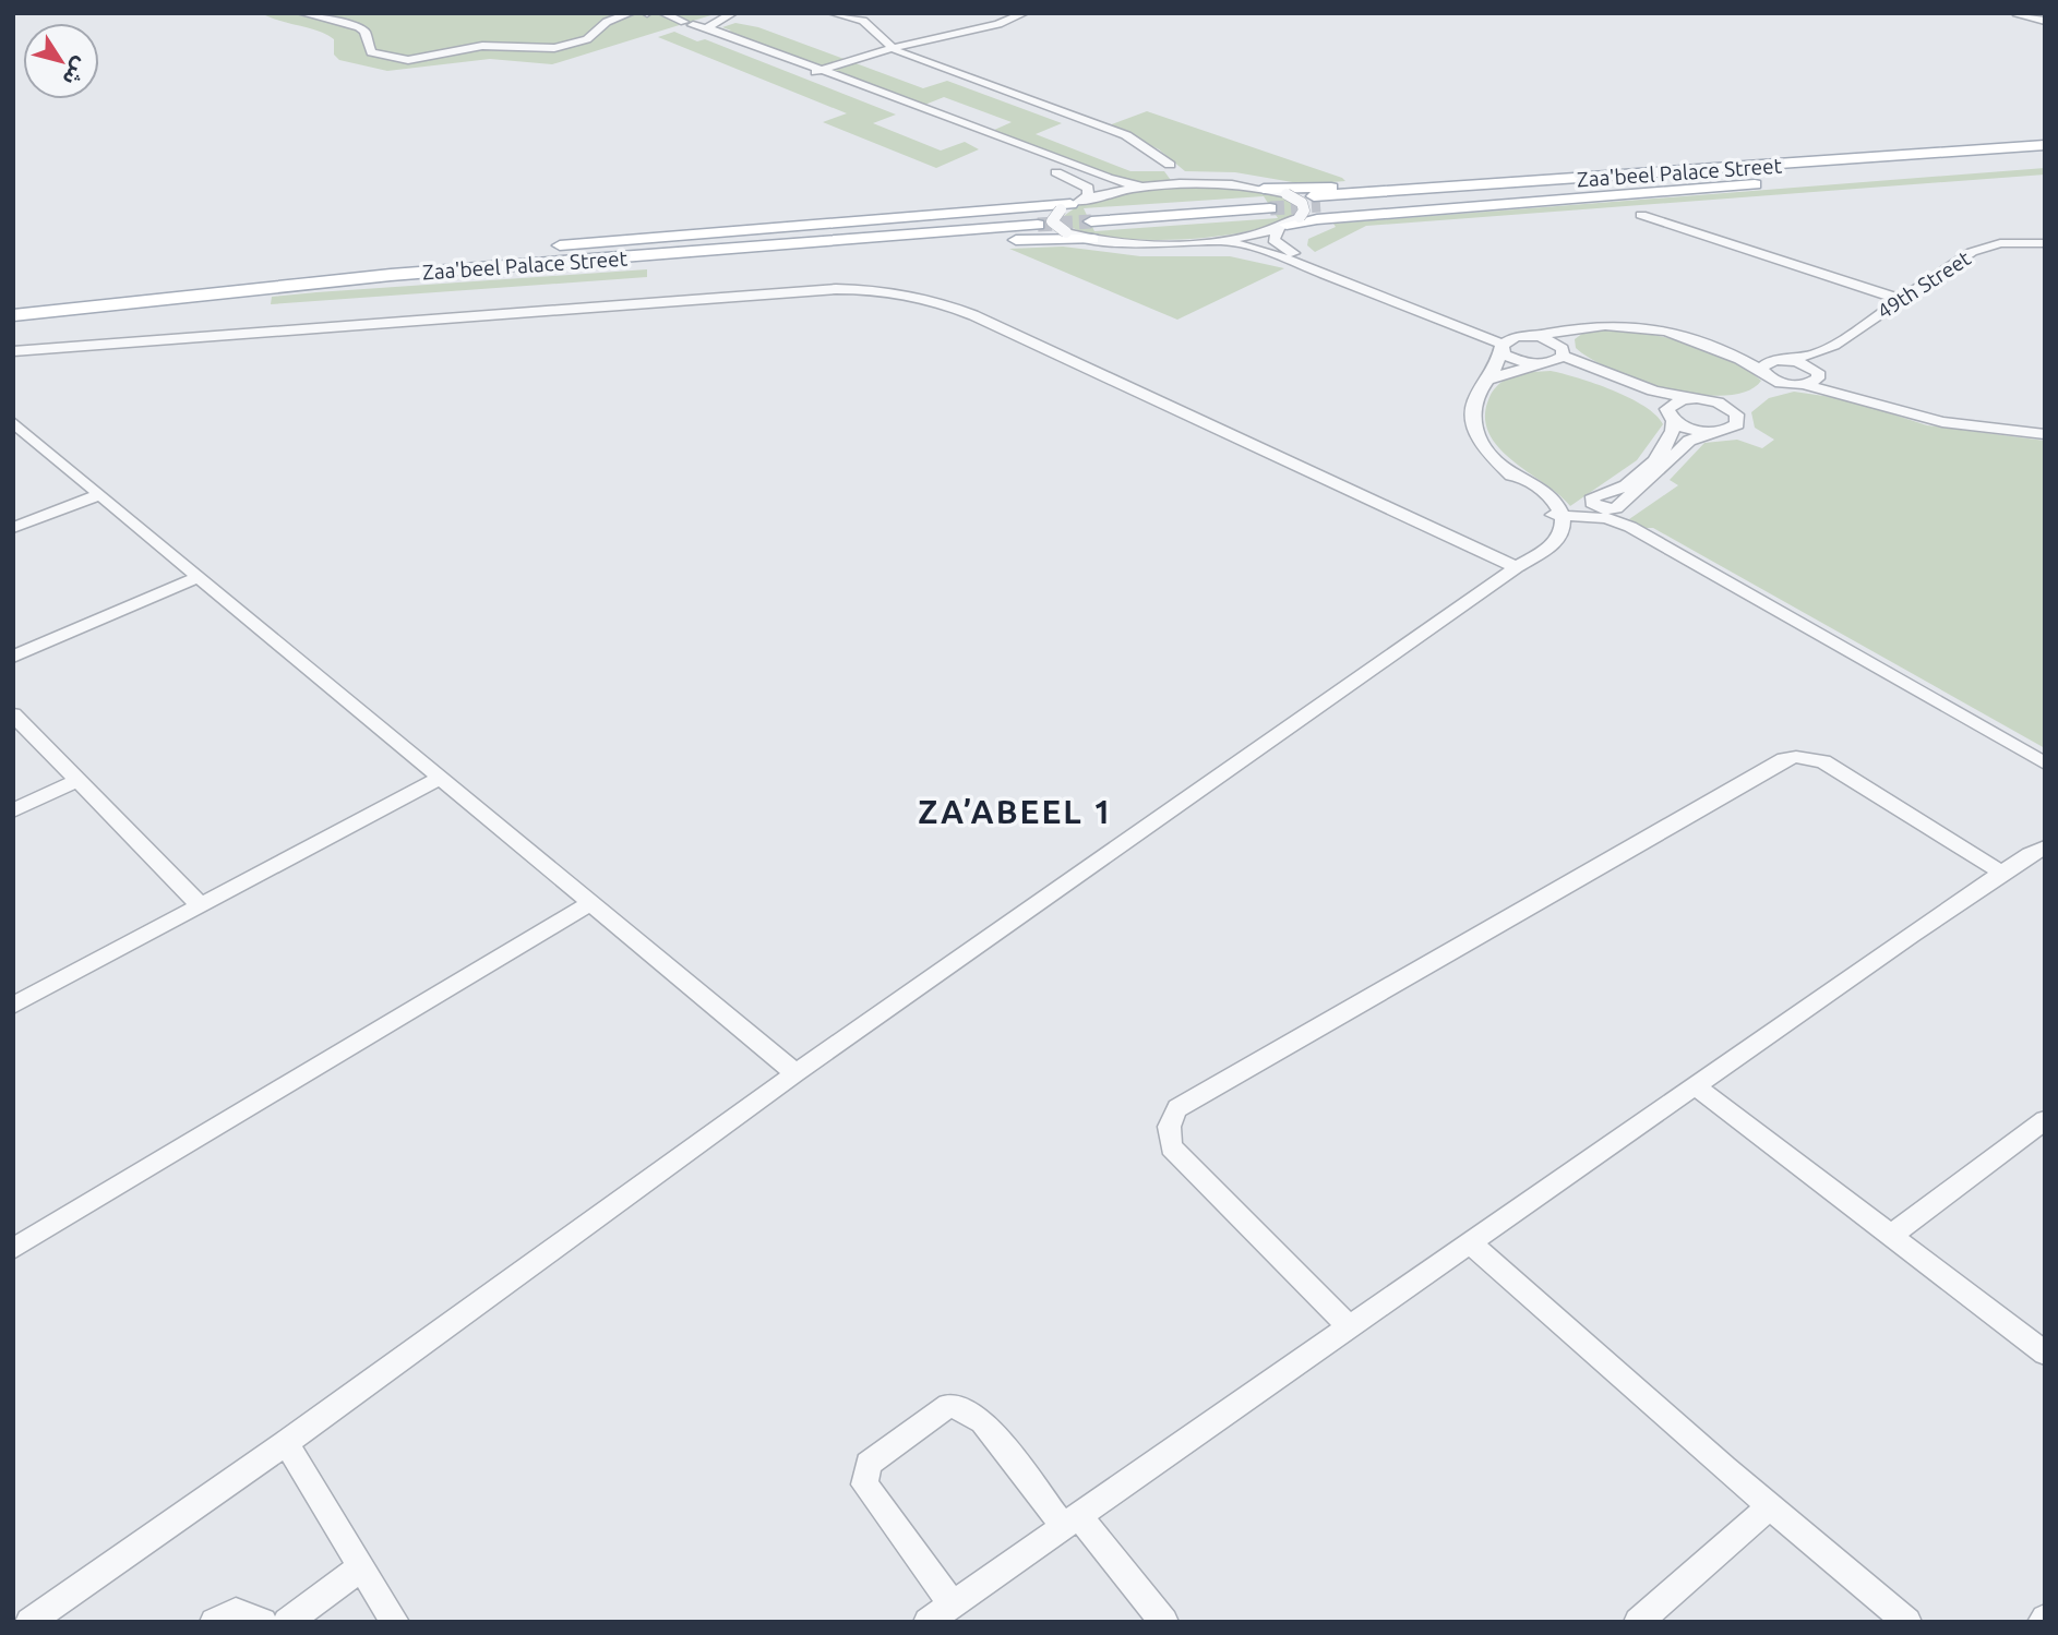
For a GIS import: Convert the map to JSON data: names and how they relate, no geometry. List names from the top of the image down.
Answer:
{
  "streets": {
    "main road": ["Zaa'beel Palace Street"],
    "street": ["49th Street"]
  },
  "districts": ["ZA’ABEEL 1"],
  "north": "bottom right"
}
